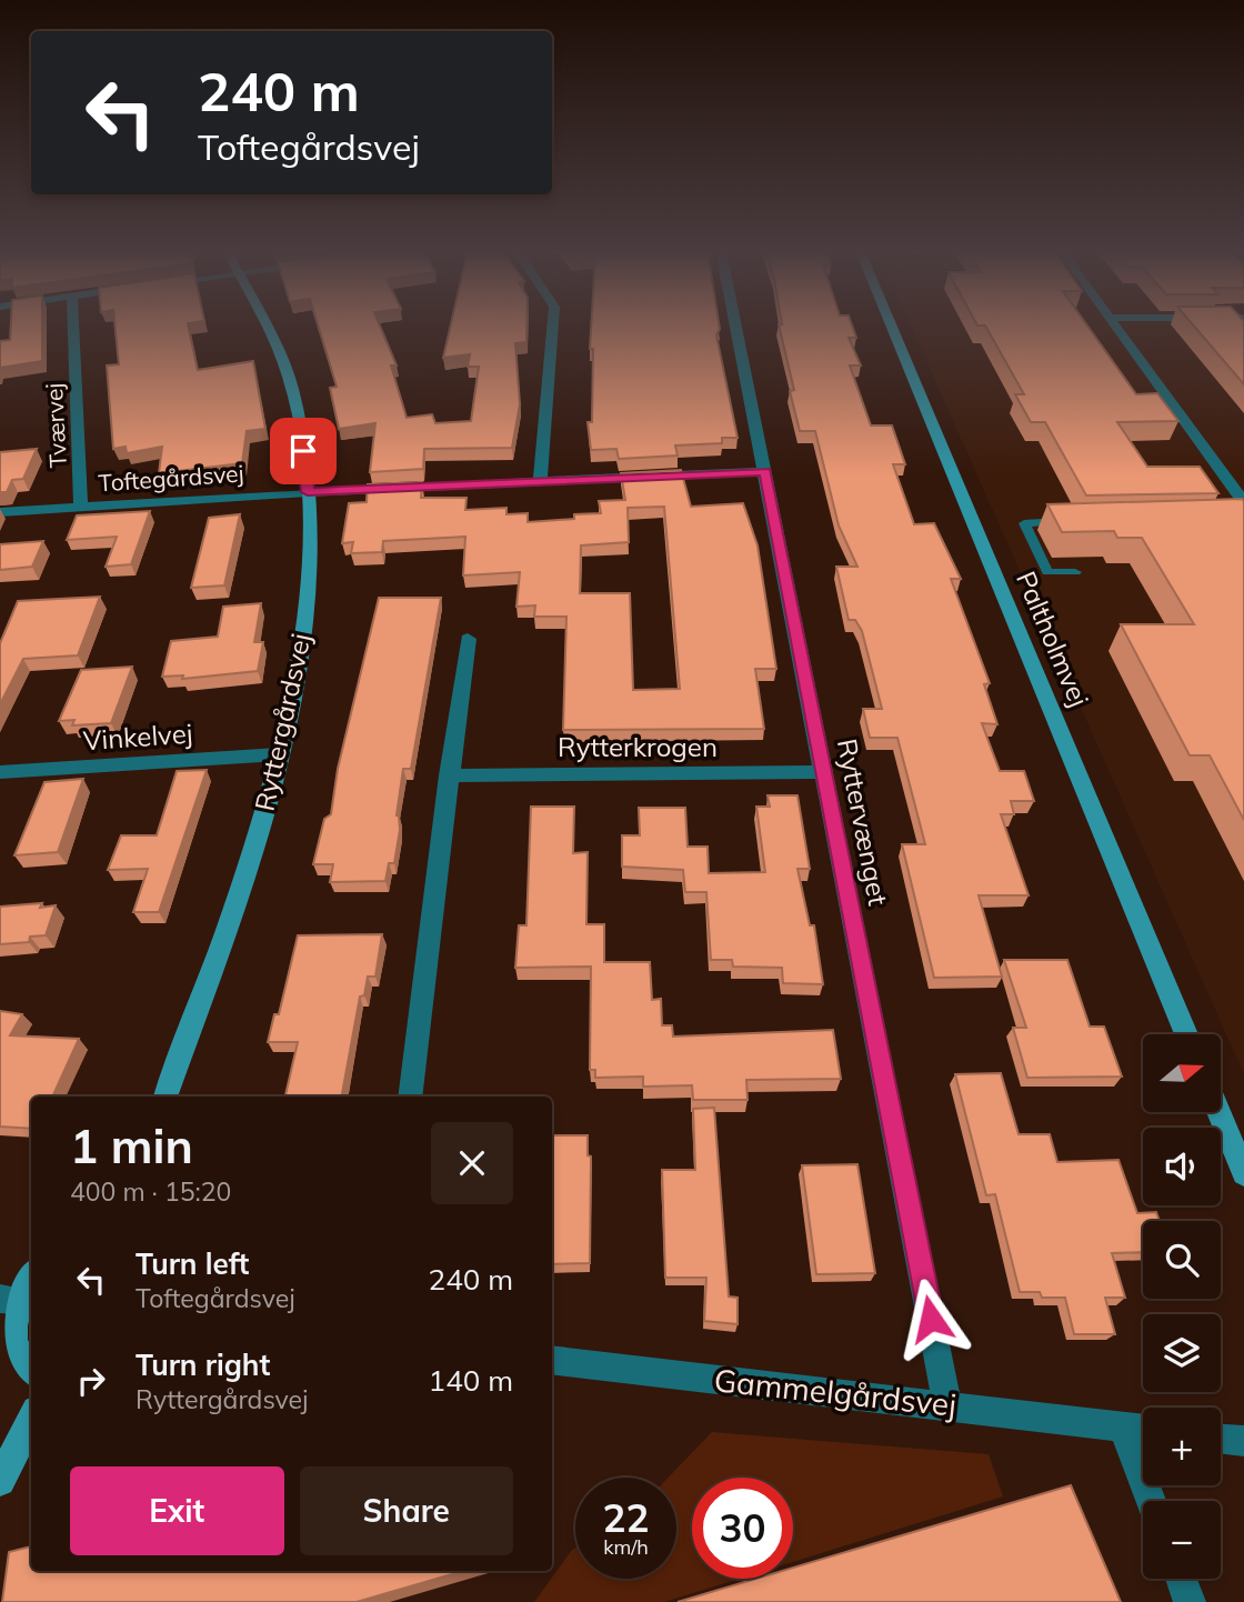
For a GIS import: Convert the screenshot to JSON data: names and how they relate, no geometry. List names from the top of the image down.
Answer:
{
  "streets": {
    "street": [
      "Tværvej",
      "Toftegårdsvej",
      "Paltholmvej",
      "Ryttergårdsvej",
      "Vinkelvej",
      "Rytterkrogen",
      "Ryttervænget",
      "Gammelgårdsvej"
    ]
  },
  "crossings": [
    ["Tværvej", "Toftegårdsvej"],
    ["Toftegårdsvej", "Ryttergårdsvej"],
    ["Toftegårdsvej", "Ryttervænget"],
    ["Ryttergårdsvej", "Vinkelvej"],
    ["Rytterkrogen", "Ryttervænget"],
    ["Ryttervænget", "Gammelgårdsvej"]
  ],
  "north": "right",
  "page": {
    "turn": ["240 m", "Toftegårdsvej"],
    "map_buttons": ["+", "−"],
    "heading": ["1 min", "400 m · 15:20"],
    "list": [
      {
        "name": "Turn left",
        "note": "Toftegårdsvej",
        "value": "240 m"
      },
      {
        "name": "Turn right",
        "note": "Ryttergårdsvej",
        "value": "140 m"
      }
    ],
    "buttons": ["Exit", "Share"],
    "speed": "22 km/h",
    "limit": "30"
  }
}
